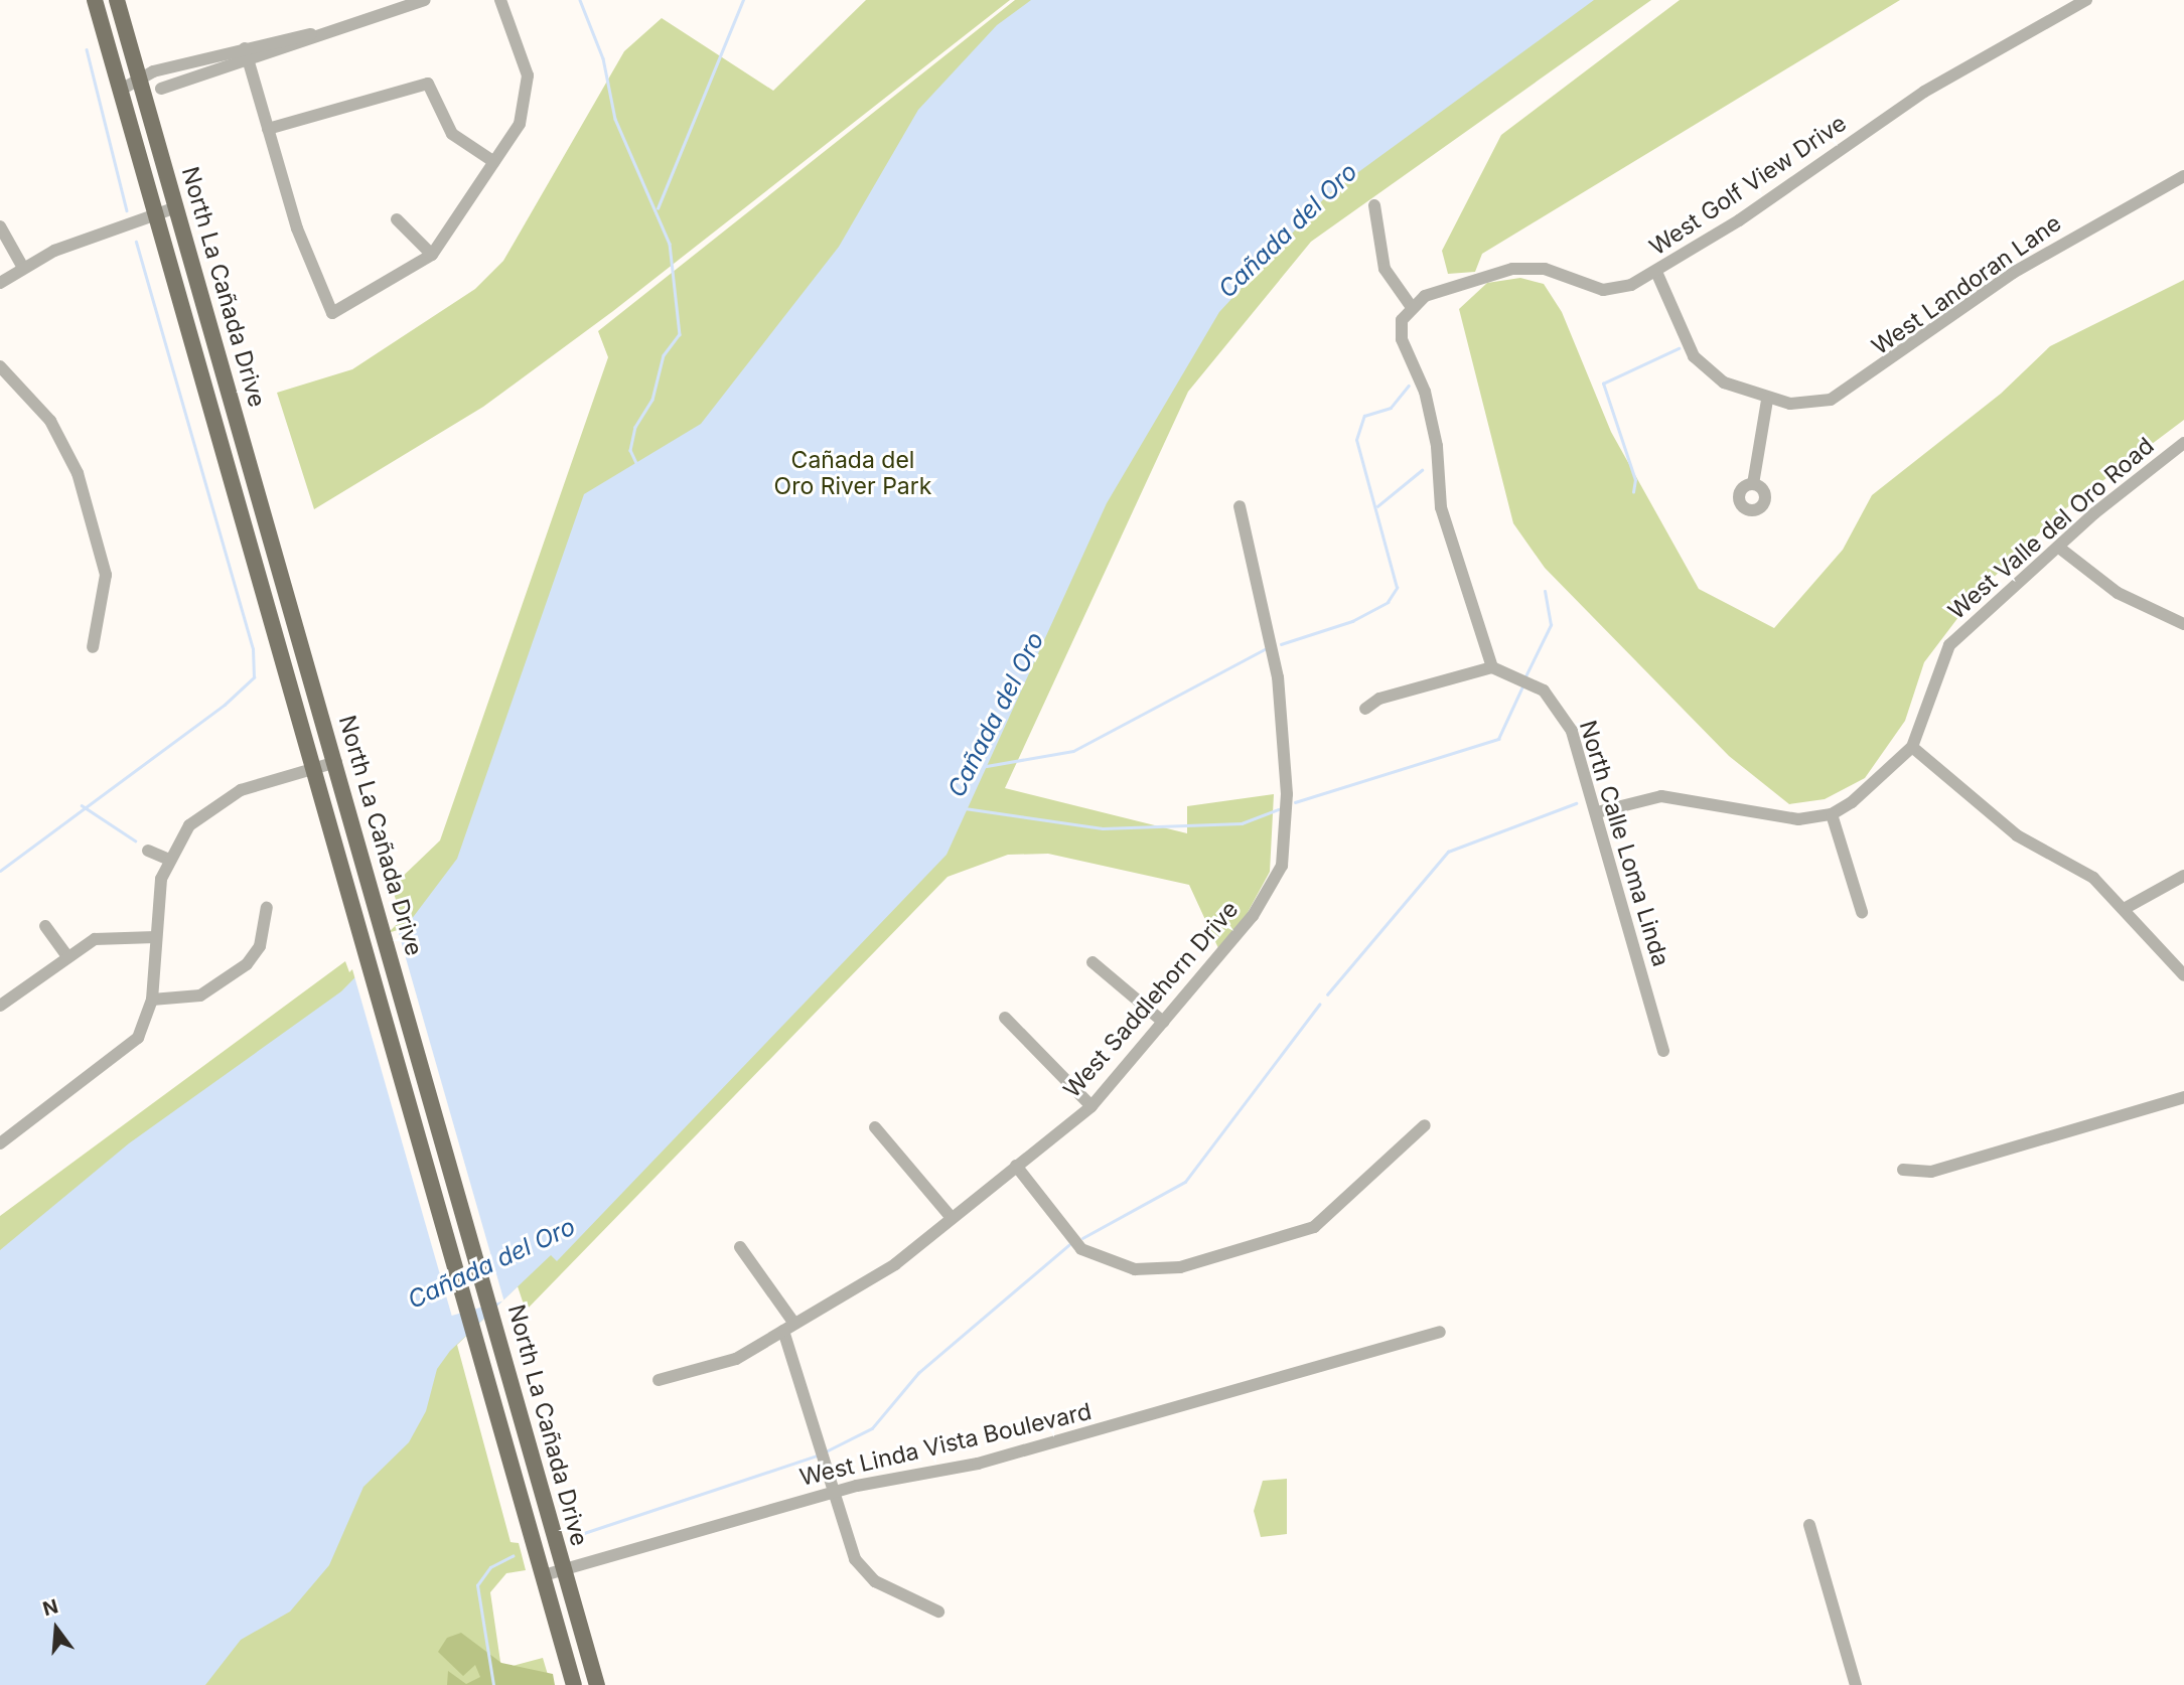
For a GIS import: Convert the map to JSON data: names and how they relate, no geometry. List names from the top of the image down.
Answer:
{
  "streets": {
    "main road": ["North La Cañada Drive"],
    "street": [
      "West Golf View Drive",
      "West Landoran Lane",
      "West Valle del Oro Road",
      "North Calle Loma Linda",
      "West Saddlehorn Drive",
      "West Linda Vista Boulevard"
    ]
  },
  "crossings": [
    ["West Golf View Drive", "West Landoran Lane"],
    ["North La Cañada Drive", "West Linda Vista Boulevard"]
  ],
  "water": ["Cañada del Oro"],
  "parks": ["Cañada del Oro River Park"],
  "north": "top"
}
